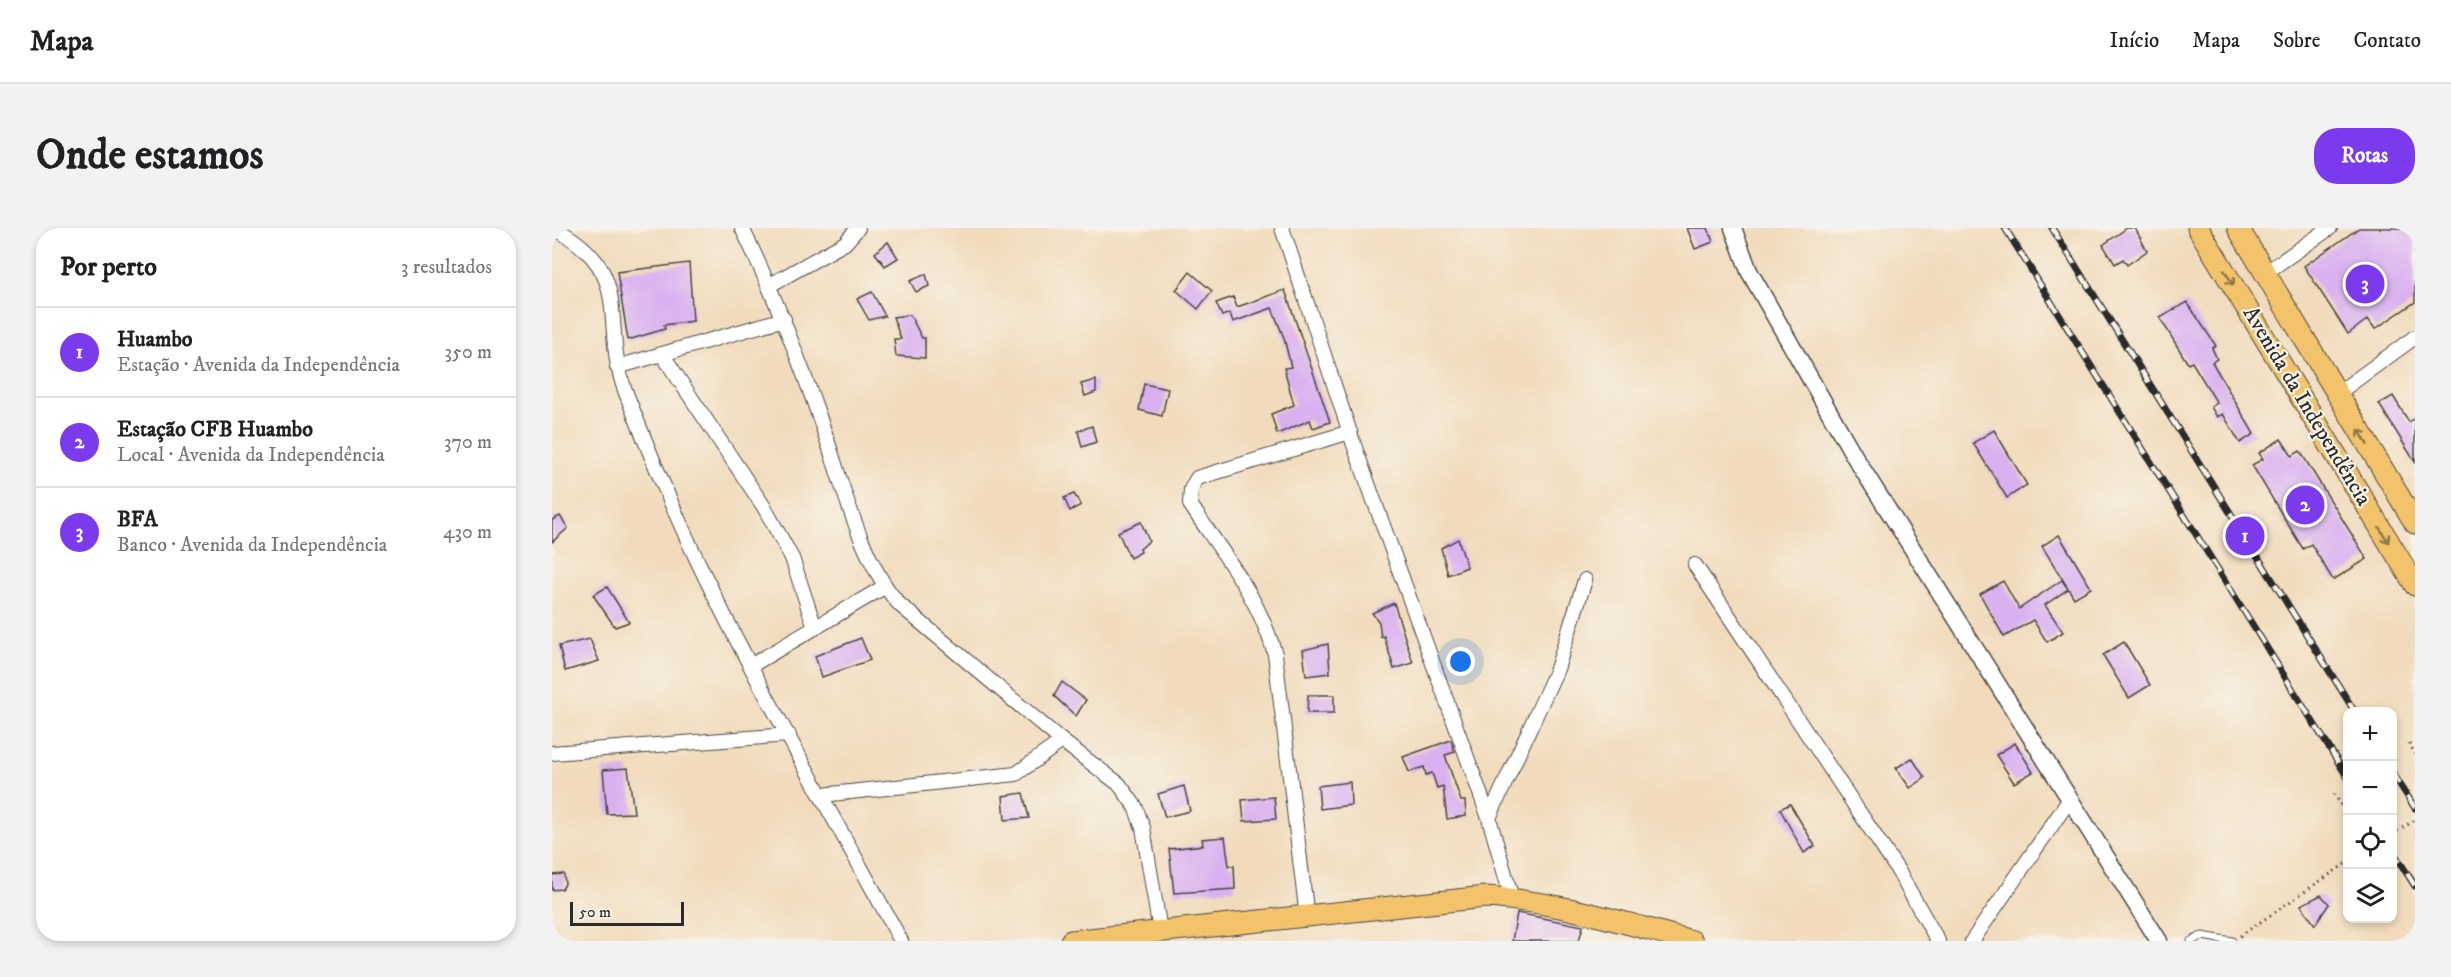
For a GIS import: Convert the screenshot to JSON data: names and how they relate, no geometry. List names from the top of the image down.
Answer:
{
  "streets": {
    "main road": ["Avenida da Independência"]
  },
  "scale_bar": "50 m",
  "page": {
    "header": "Mapa",
    "nav": [
      "Início",
      "Mapa",
      "Sobre",
      "Contato"
    ],
    "buttons": "Rotas",
    "title": "Onde estamos",
    "heading": ["Por perto", "3 resultados"],
    "pins": ["3", "2", "1"],
    "list": [
      {
        "mark": "1",
        "name": "Huambo",
        "note": "Estação · Avenida da Independência",
        "value": "350 m"
      },
      {
        "mark": "2",
        "name": "Estação CFB Huambo",
        "note": "Local · Avenida da Independência",
        "value": "370 m"
      },
      {
        "mark": "3",
        "name": "BFA",
        "note": "Banco · Avenida da Independência",
        "value": "430 m"
      }
    ],
    "map_buttons": ["+", "−"],
    "scale": "50 m"
  }
}
